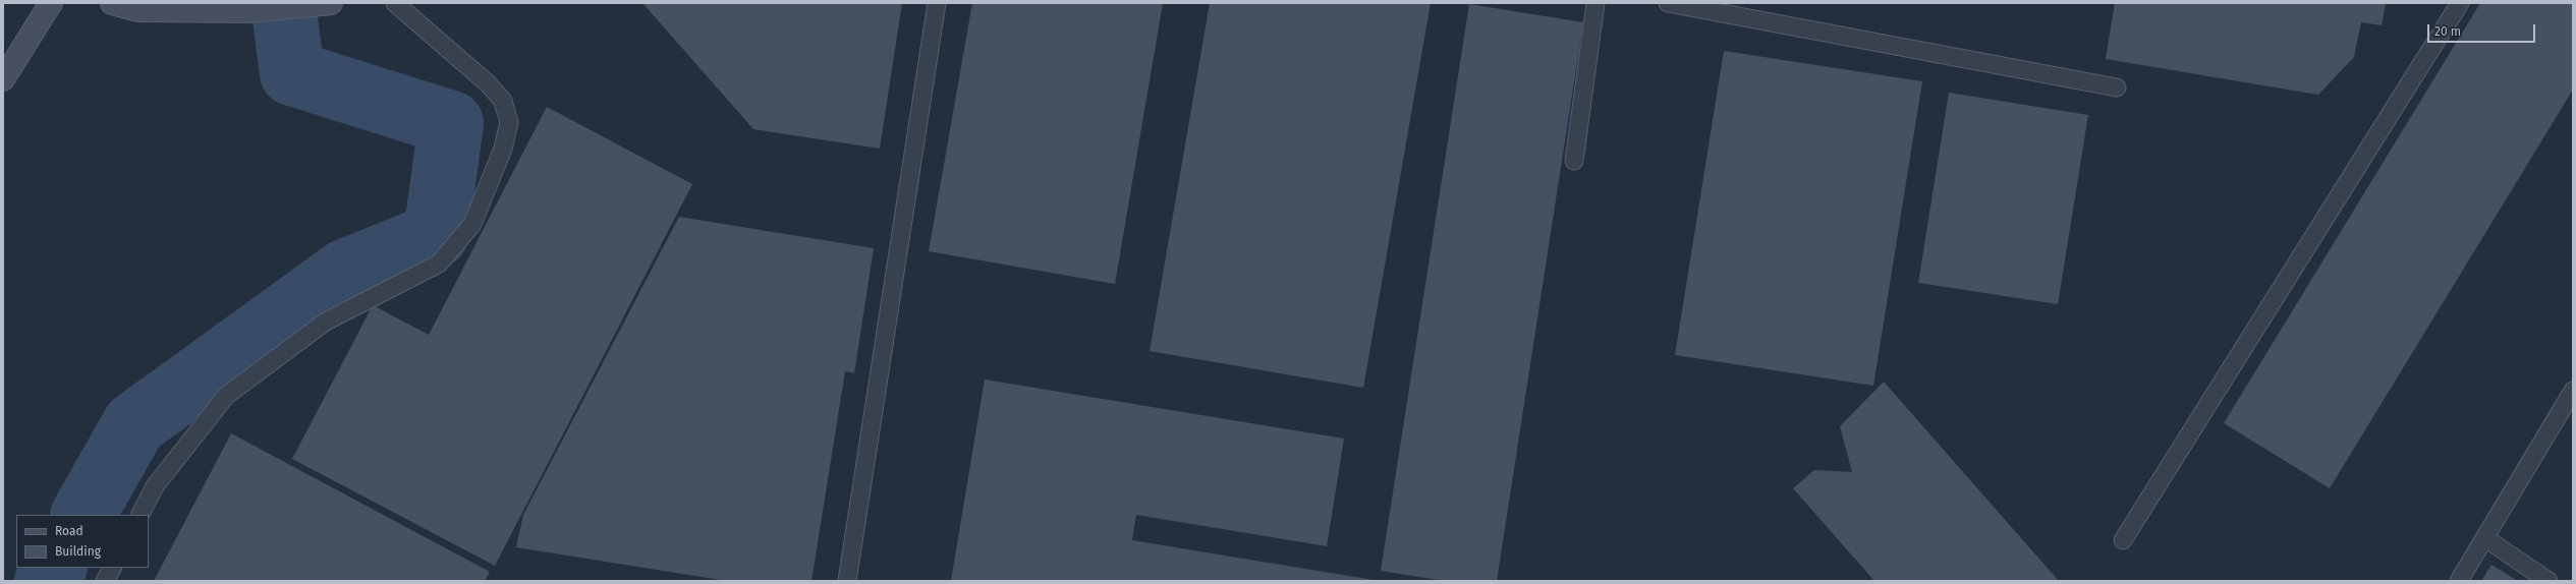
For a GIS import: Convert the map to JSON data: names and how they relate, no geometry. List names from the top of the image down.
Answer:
{
  "legend": ["Road", "Building"],
  "scale_bar": "20 m"
}
